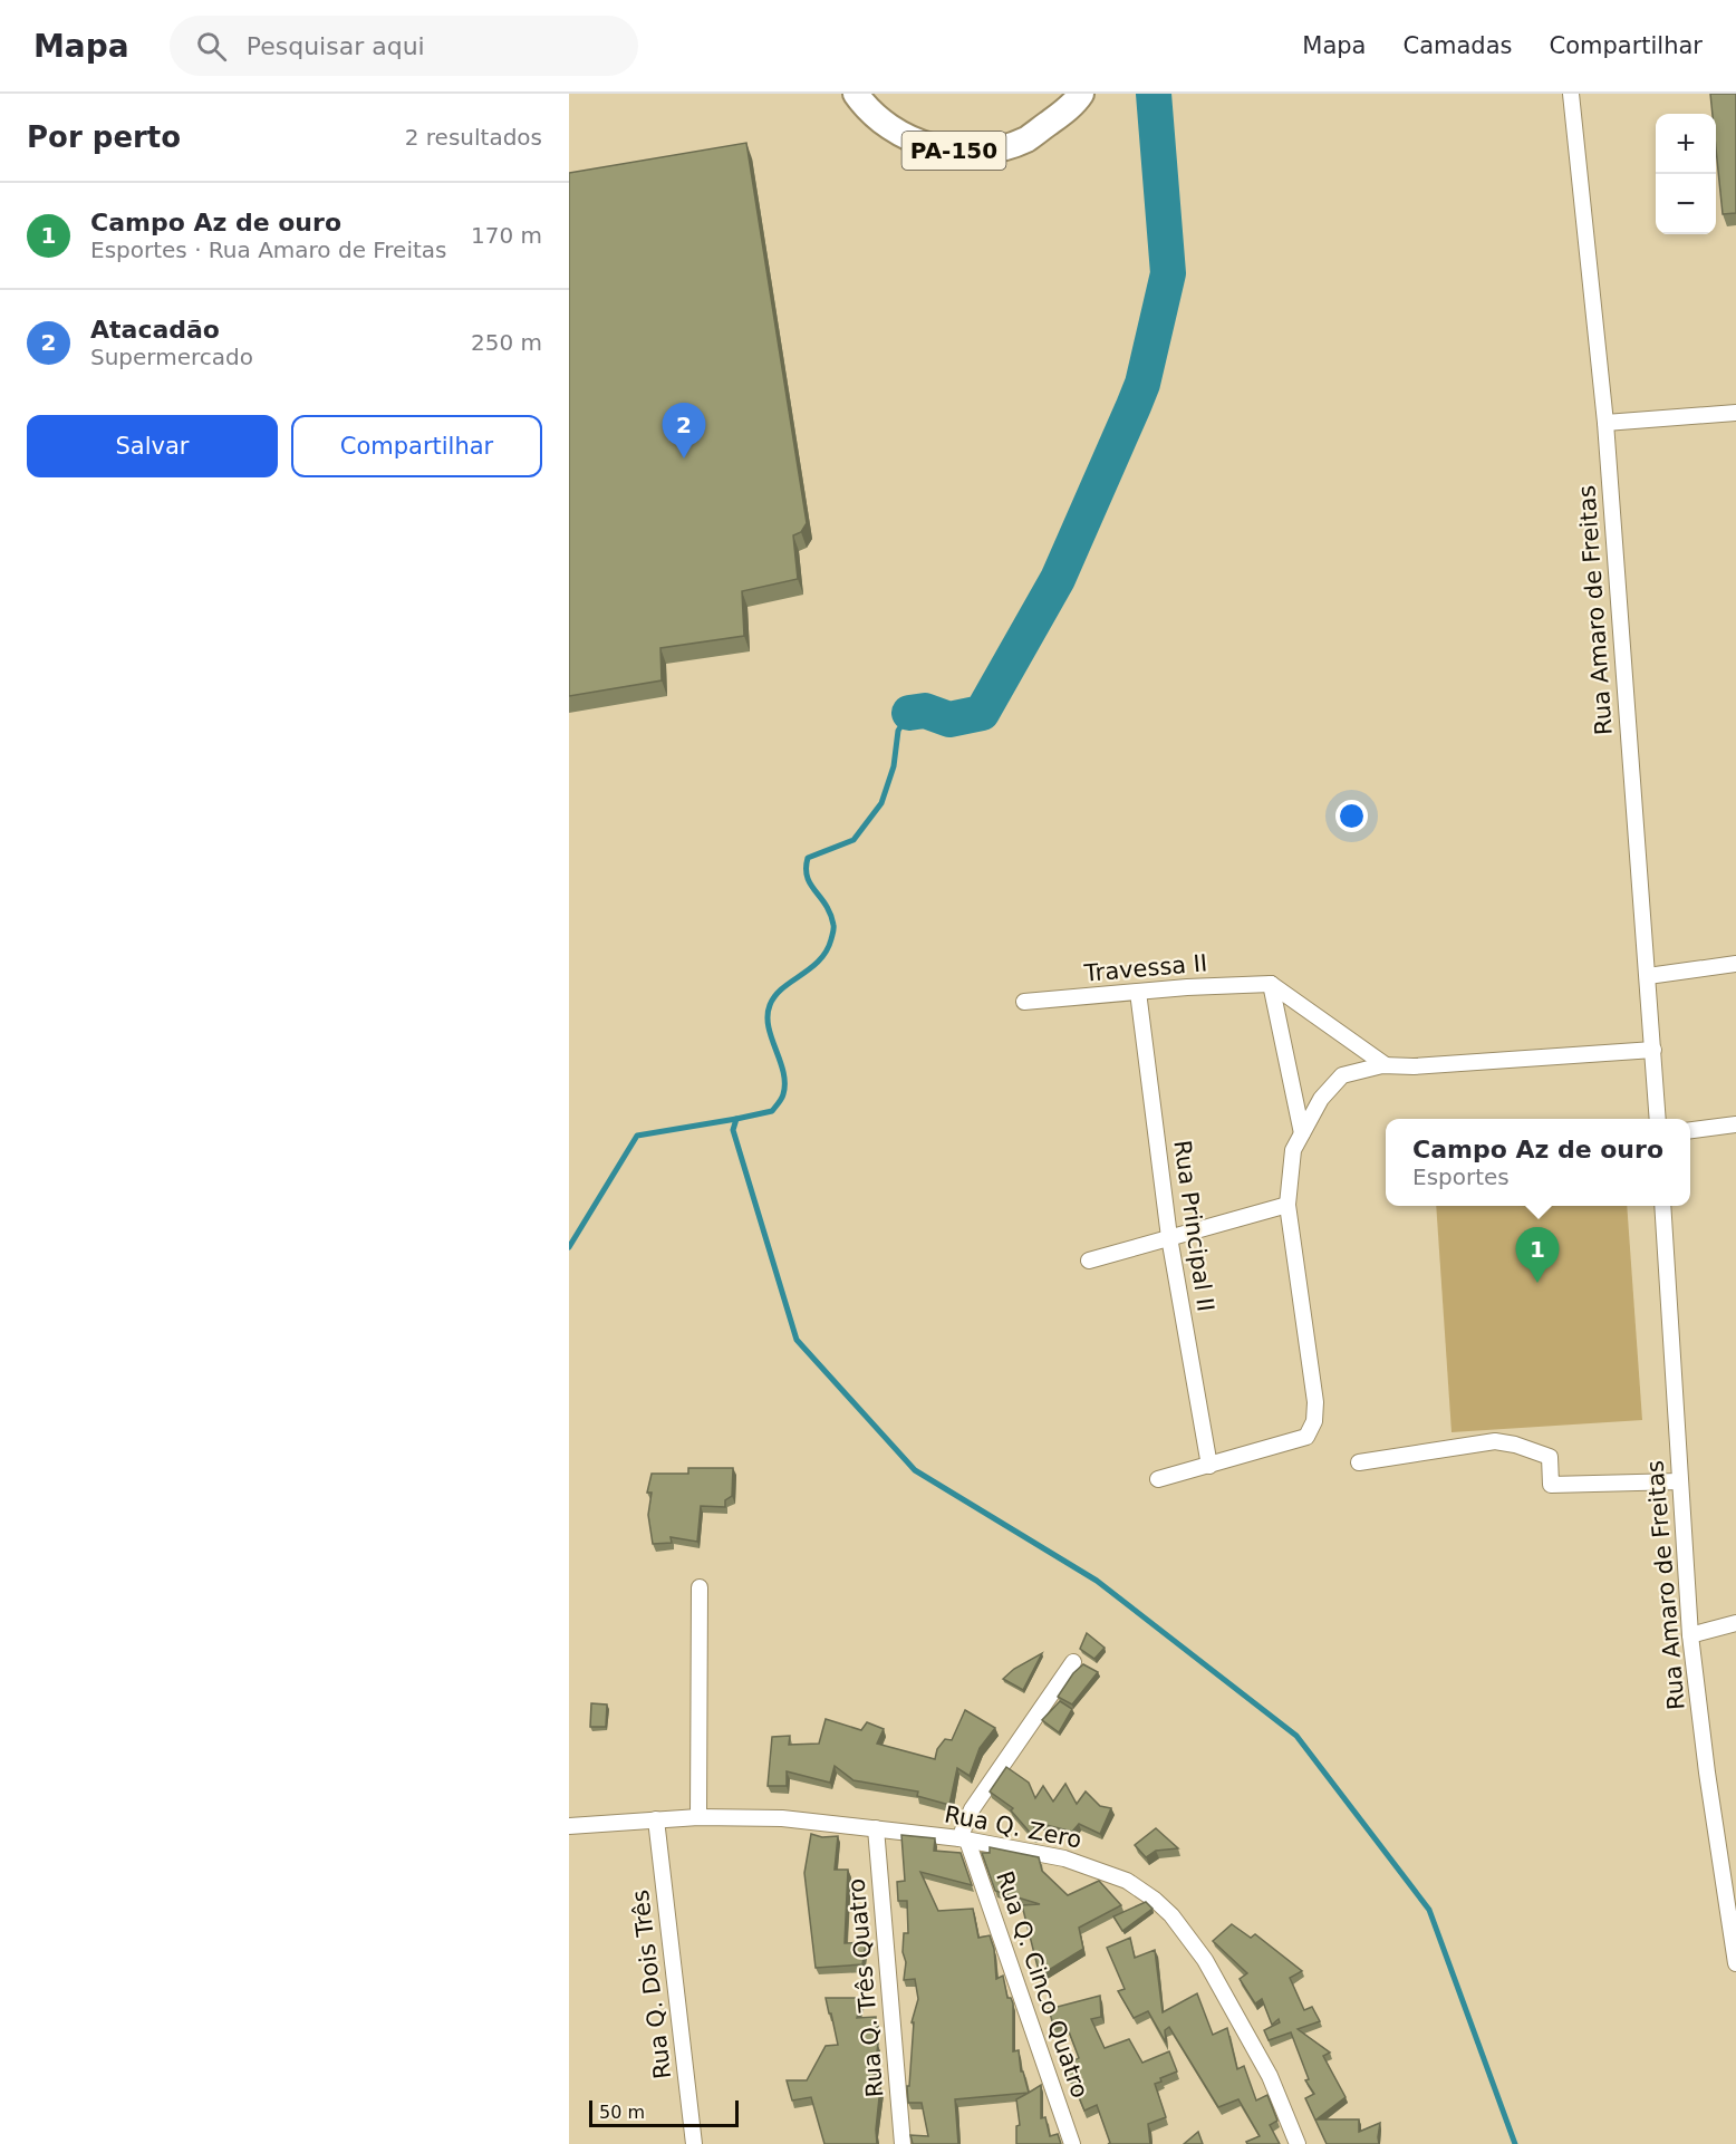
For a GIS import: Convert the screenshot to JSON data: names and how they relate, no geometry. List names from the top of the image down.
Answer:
{
  "streets": {
    "main road": ["PA-150"],
    "street": [
      "Rua Amaro de Freitas",
      "Travessa II",
      "Rua Principal II",
      "Rua Q. Zero",
      "Rua Q. Dois Três",
      "Rua Q. Cinco Quatro",
      "Rua Q. Três Quatro"
    ]
  },
  "crossings": [
    ["Travessa II", "Rua Principal II"],
    ["Rua Q. Zero", "Rua Q. Dois Três"],
    ["Rua Q. Zero", "Rua Q. Cinco Quatro"],
    ["Rua Q. Zero", "Rua Q. Três Quatro"]
  ],
  "scale_bar": "50 m",
  "page": {
    "header": "Mapa",
    "search": "Pesquisar aqui",
    "nav": ["Mapa", "Camadas", "Compartilhar"],
    "heading": ["Por perto", "2 resultados"],
    "map_buttons": ["+", "−"],
    "list": [
      {
        "mark": "1",
        "name": "Campo Az de ouro",
        "note": "Esportes · Rua Amaro de Freitas",
        "value": "170 m"
      },
      {
        "mark": "2",
        "name": "Atacadão",
        "note": "Supermercado",
        "value": "250 m"
      }
    ],
    "buttons": ["Salvar", "Compartilhar"],
    "pins": ["2", "1"],
    "popup": ["Campo Az de ouro", "Esportes"],
    "scale": "50 m"
  }
}
